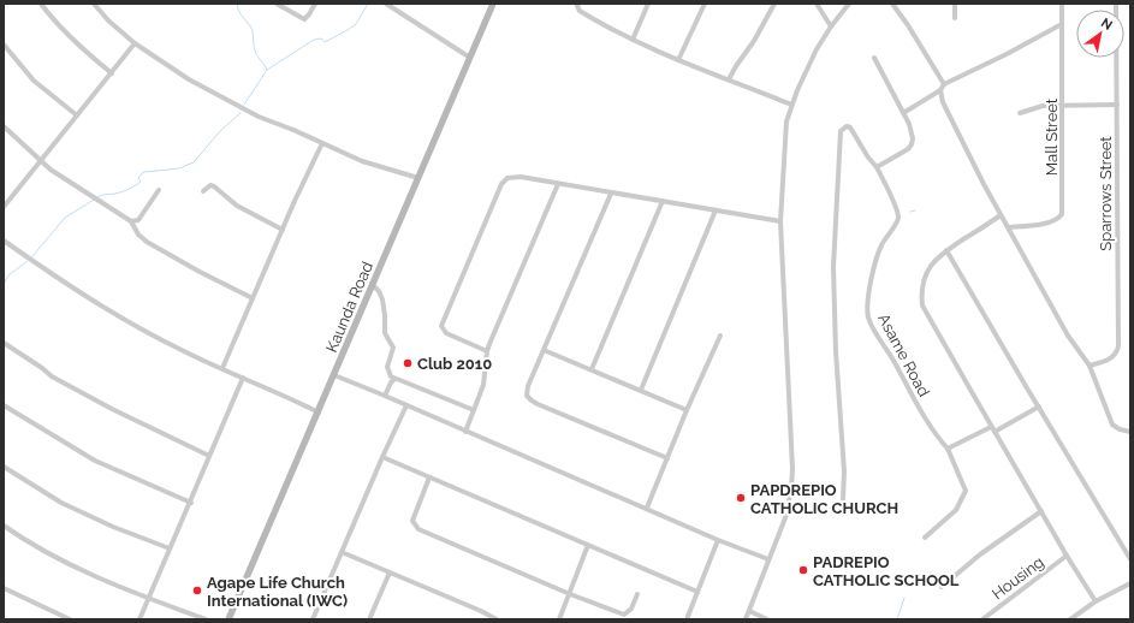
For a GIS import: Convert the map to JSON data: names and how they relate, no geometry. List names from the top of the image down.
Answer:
{
  "streets": {
    "main road": ["Kaunda Road"],
    "street": [
      "Mall Street",
      "Sparrows Street",
      "Asame Road",
      "Housing"
    ]
  },
  "places": [
    "Club 2010",
    "PAPDREPIO CATHOLIC CHURCH",
    "PADREPIO CATHOLIC SCHOOL",
    "Agape Life Church International (IWC)"
  ],
  "north": "top right"
}
